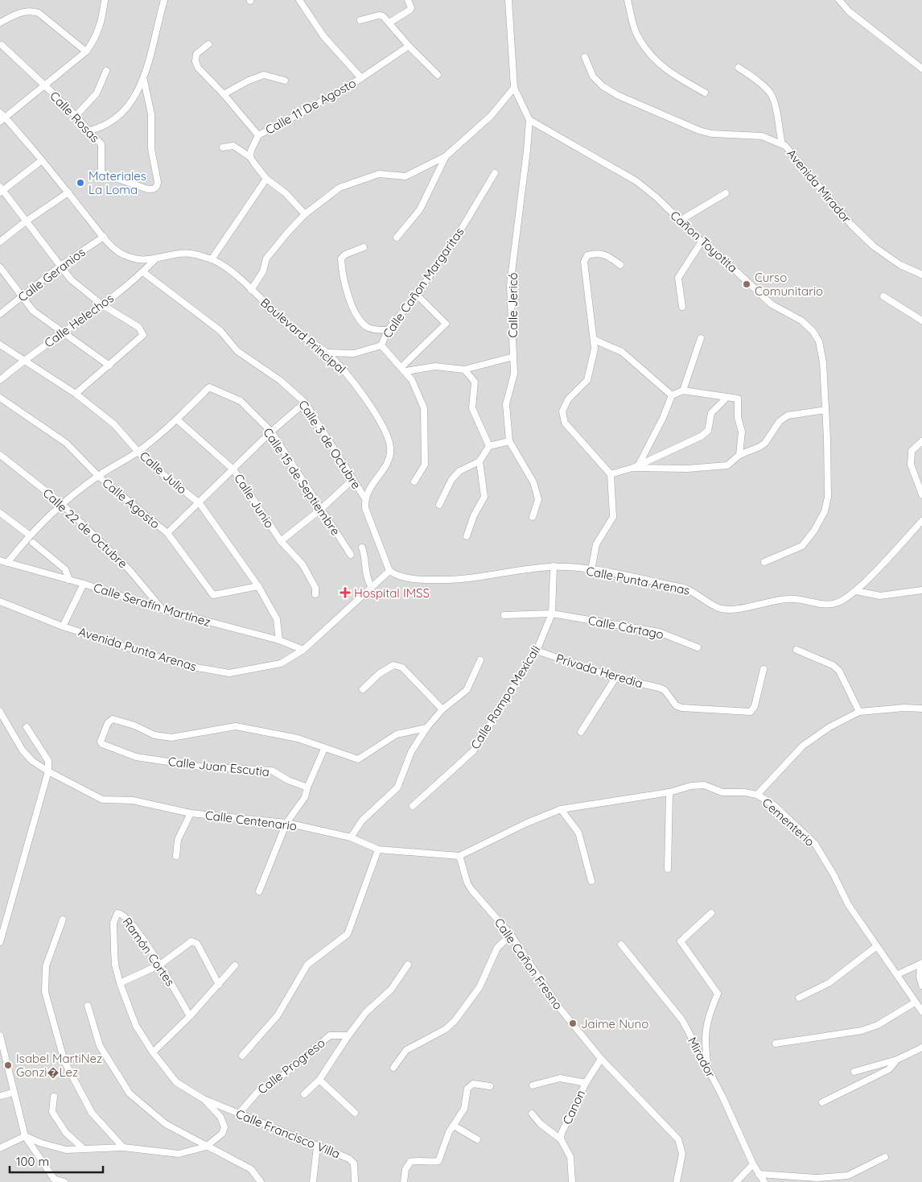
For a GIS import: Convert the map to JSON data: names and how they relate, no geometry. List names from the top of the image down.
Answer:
{
  "streets": {
    "street": [
      "Calle 11 De Agosto",
      "Calle Rosas",
      "Avenida Mirador",
      "Cañon Toyotita",
      "Calle Geranios",
      "Calle Cañon Margaritas",
      "Calle Jericó",
      "Calle Helechos",
      "Boulevard Principal",
      "Calle 3 de Octubre",
      "Calle Julio",
      "Calle 15 de Septiembre",
      "Calle Junio",
      "Calle Agosto",
      "Calle 22 de Octubre",
      "Calle Punta Arenas",
      "Calle Serafín Martínez",
      "Calle Cártago",
      "Avenida Punta Arenas",
      "Privada Heredia",
      "Calle Rampa Mexicali",
      "Calle Juan Escutia",
      "Calle Centenario",
      "Cementerio",
      "Ramón Cortes",
      "Calle Cañon Fresno",
      "Mirador",
      "Calle Progreso",
      "Canon",
      "Calle Francisco Villa"
    ]
  },
  "crossings": [
    ["Cañon Toyotita", "Calle Jericó"],
    ["Calle Geranios", "Boulevard Principal"],
    ["Calle Cañon Margaritas", "Boulevard Principal"],
    ["Calle Helechos", "Boulevard Principal"],
    ["Calle Helechos", "Calle 3 de Octubre"],
    ["Calle Helechos", "Calle Julio"],
    ["Boulevard Principal", "Calle 3 de Octubre"],
    ["Calle Julio", "Calle Agosto"],
    ["Calle Julio", "Calle Serafín Martínez"],
    ["Calle 15 de Septiembre", "Calle Junio"],
    ["Calle 22 de Octubre", "Calle Serafín Martínez"],
    ["Calle Punta Arenas", "Avenida Punta Arenas"],
    ["Calle Punta Arenas", "Calle Rampa Mexicali"],
    ["Calle Serafín Martínez", "Avenida Punta Arenas"],
    ["Calle Cártago", "Calle Rampa Mexicali"],
    ["Privada Heredia", "Calle Rampa Mexicali"],
    ["Calle Centenario", "Cementerio"],
    ["Calle Centenario", "Calle Cañon Fresno"],
    ["Cementerio", "Calle Cañon Fresno"],
    ["Ramón Cortes", "Calle Francisco Villa"],
    ["Calle Cañon Fresno", "Canon"],
    ["Calle Progreso", "Calle Francisco Villa"]
  ],
  "places": {
    "other": [
      "Materiales La Loma",
      "Curso Comunitario",
      "Jaime Nuno",
      "Isabel MartiNez Gonzi�Lez"
    ],
    "health": ["Hospital IMSS"]
  },
  "scale_bar": "100 m"
}
